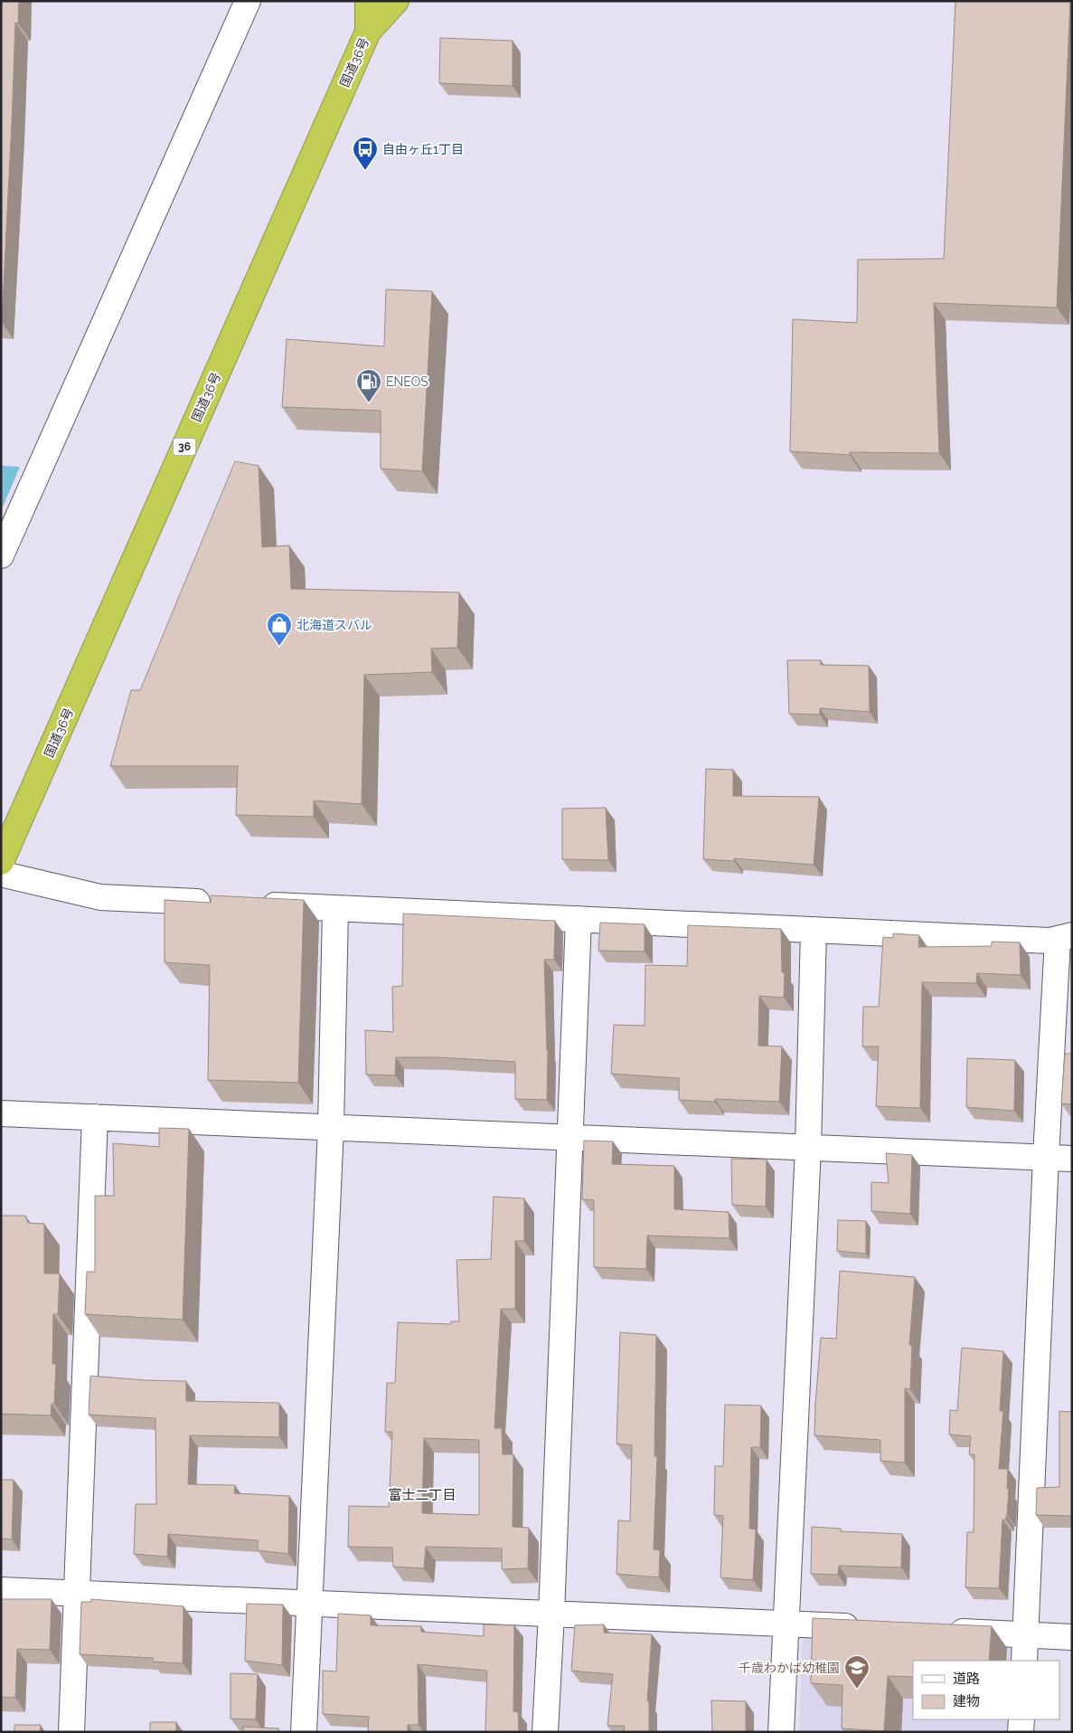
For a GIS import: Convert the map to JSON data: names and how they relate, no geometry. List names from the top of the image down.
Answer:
{
  "streets": {
    "highway": ["国道36号", "36"]
  },
  "districts": ["富士二丁目"],
  "places": {
    "bus stop": ["自由ヶ丘1丁目"],
    "fuel station": ["ENEOS"],
    "shop": ["北海道スバル"],
    "school or university": ["千歳わかば幼稚園"]
  },
  "legend": ["道路", "建物"]
}
